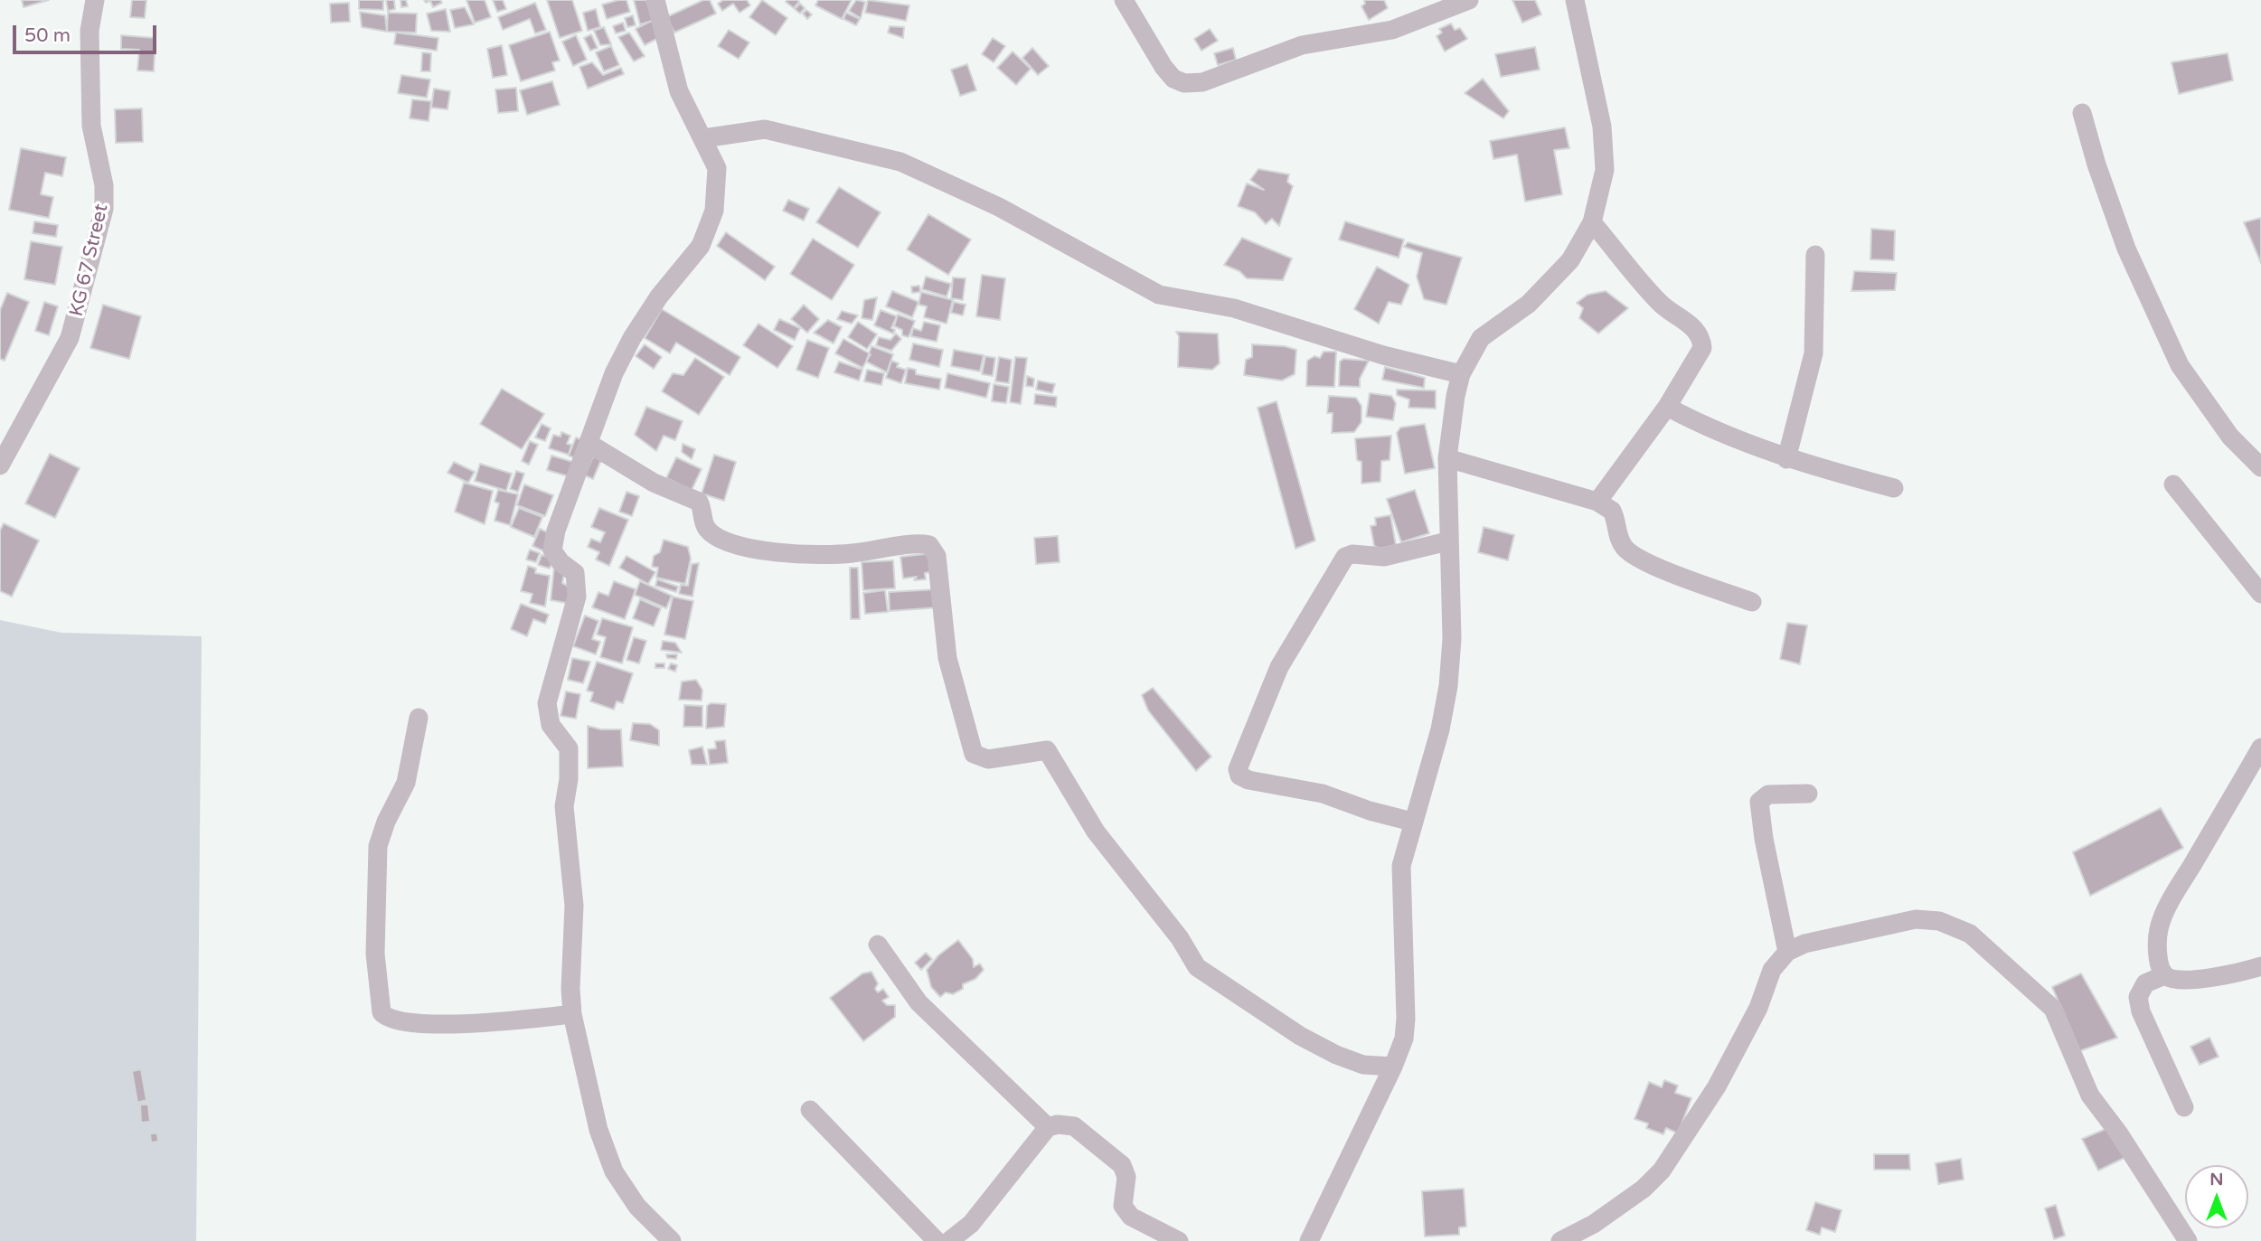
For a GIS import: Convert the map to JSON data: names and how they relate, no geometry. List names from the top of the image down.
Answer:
{
  "streets": {
    "street": ["KG 67 Street"]
  },
  "scale_bar": "50 m",
  "north": "top"
}
